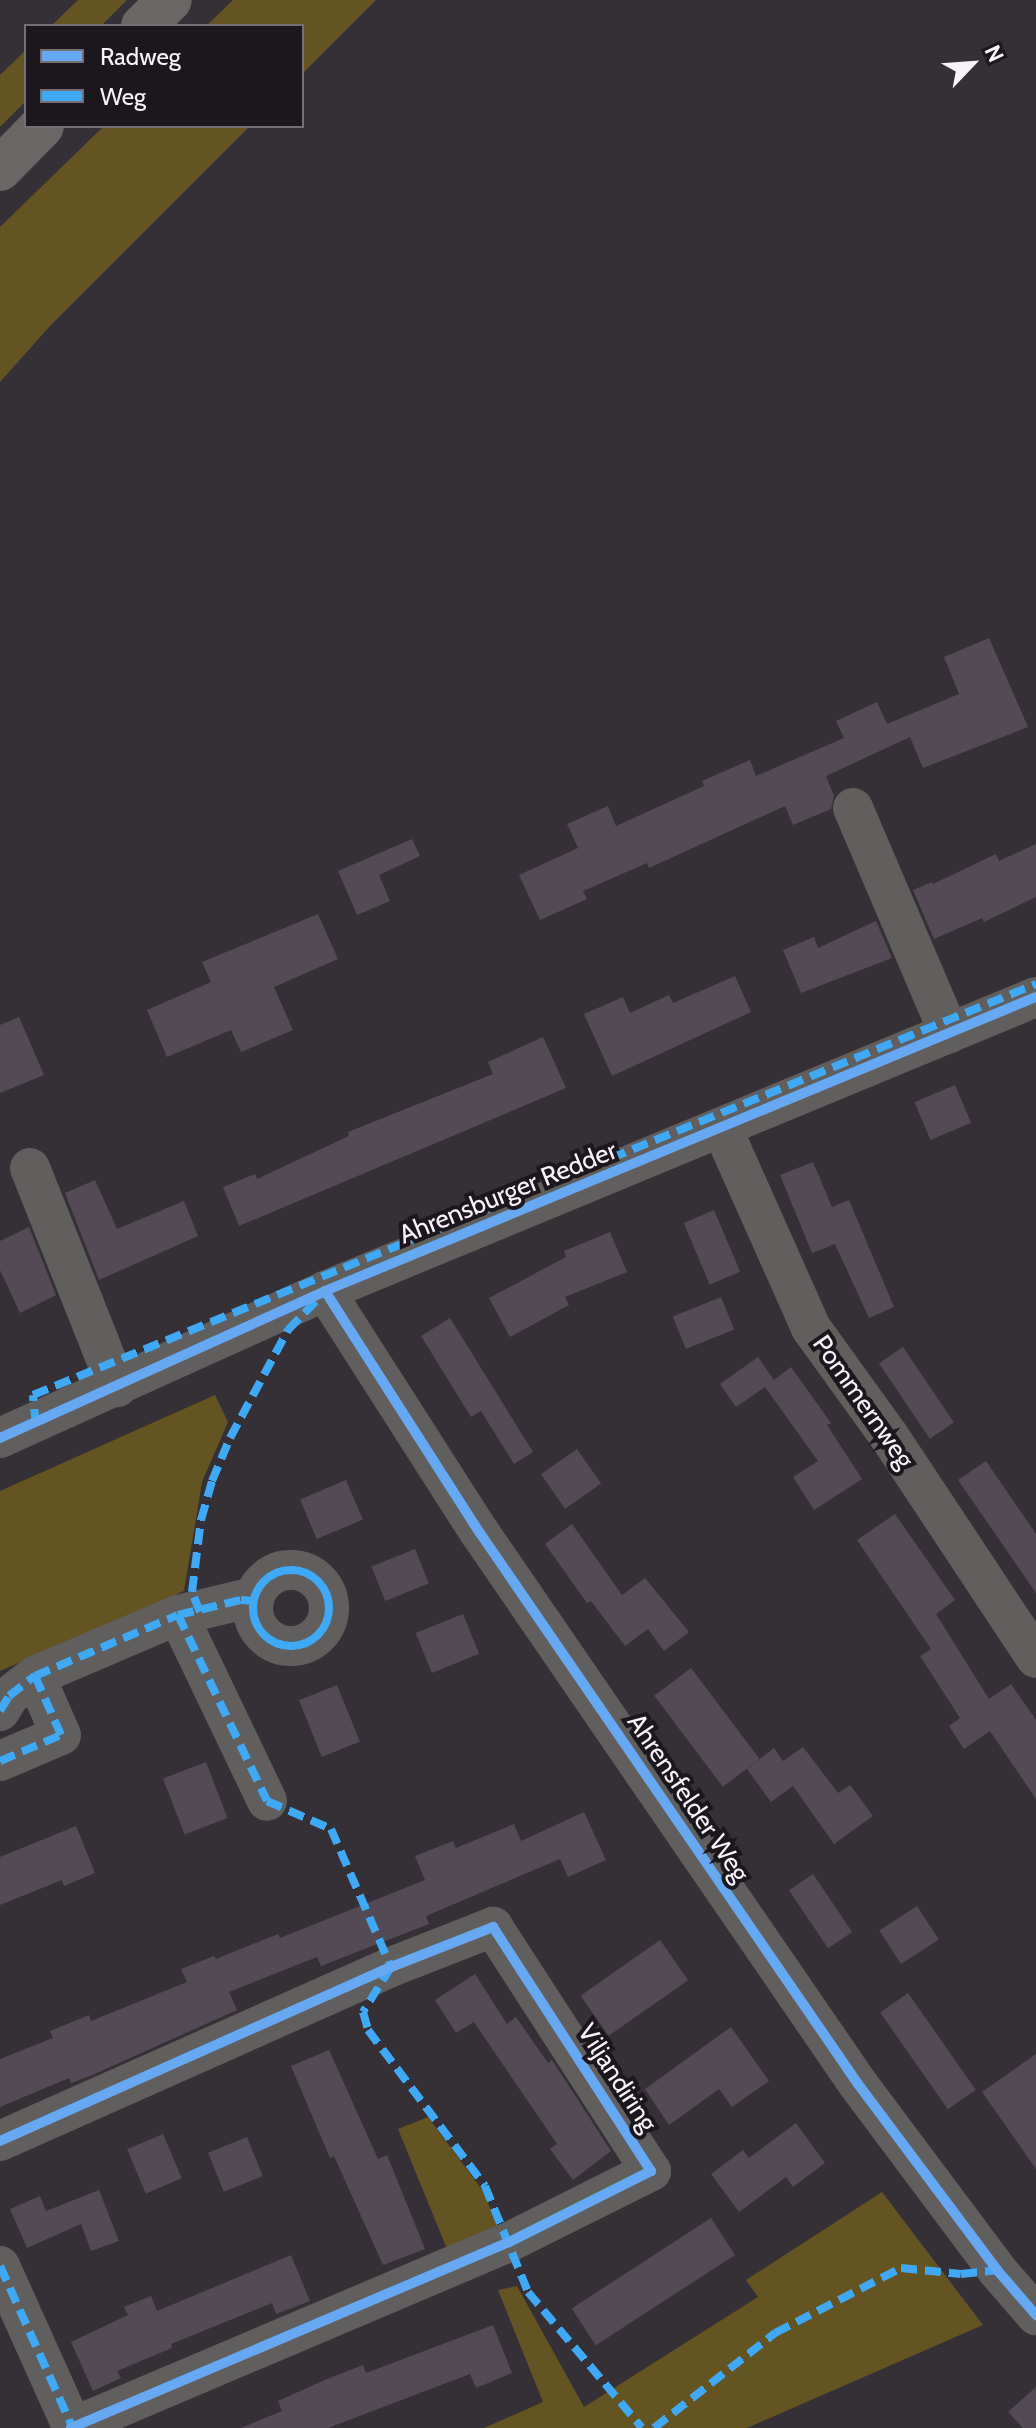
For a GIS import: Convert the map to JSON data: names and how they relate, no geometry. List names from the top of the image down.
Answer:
{
  "streets": {
    "street": [
      "Ahrensburger Redder",
      "Pommernweg",
      "Ahrensfelder Weg",
      "Viljandiring"
    ]
  },
  "crossings": [
    ["Ahrensburger Redder", "Pommernweg"],
    ["Ahrensburger Redder", "Ahrensfelder Weg"]
  ],
  "legend": ["Radweg", "Weg"],
  "north": "top right"
}
